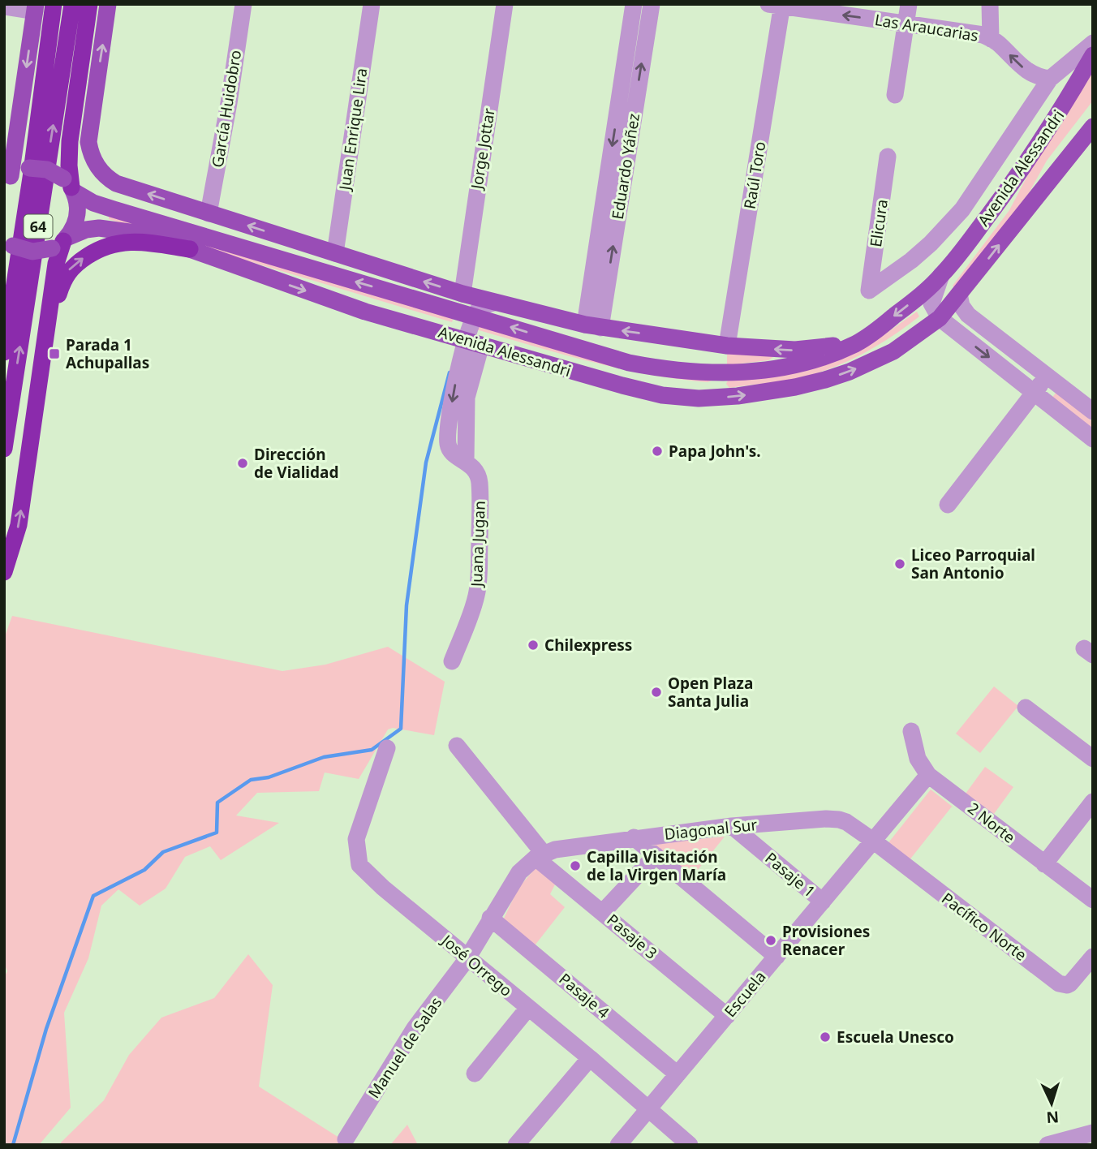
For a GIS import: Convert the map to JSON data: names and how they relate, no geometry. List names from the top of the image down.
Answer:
{
  "streets": {
    "highway": ["64"],
    "main road": ["Avenida Alessandri"],
    "street": [
      "Las Araucarias",
      "García Huidobro",
      "Juan Enrique Lira",
      "Jorge Jottar",
      "Eduardo Yáñez",
      "Raúl Toro",
      "Elicura",
      "Juana Jugan",
      "2 Norte",
      "Diagonal Sur",
      "Pasaje 1",
      "Pacífico Norte",
      "Pasaje 3",
      "José Orrego",
      "Escuela",
      "Pasaje 4",
      "Manuel de Salas"
    ]
  },
  "crossings": [
    ["Las Araucarias", "Raúl Toro"],
    ["Las Araucarias", "Elicura"],
    ["Avenida Alessandri", "Juana Jugan"],
    ["2 Norte", "Escuela"],
    ["Diagonal Sur", "Pasaje 1"],
    ["Diagonal Sur", "Pacífico Norte"],
    ["Diagonal Sur", "Pasaje 3"],
    ["Diagonal Sur", "Escuela"],
    ["Pasaje 1", "Escuela"],
    ["Pacífico Norte", "Escuela"],
    ["Pasaje 3", "Escuela"],
    ["José Orrego", "Escuela"],
    ["José Orrego", "Manuel de Salas"],
    ["Escuela", "Pasaje 4"]
  ],
  "one_way": ["Las Araucarias"],
  "places": {
    "transit": ["Parada 1 Achupallas"],
    "other": [
      "Papa John's.",
      "Dirección de Vialidad",
      "Liceo Parroquial San Antonio",
      "Chilexpress",
      "Open Plaza Santa Julia",
      "Capilla Visitación de la Virgen María",
      "Provisiones Renacer",
      "Escuela Unesco"
    ]
  },
  "north": "bottom"
}
